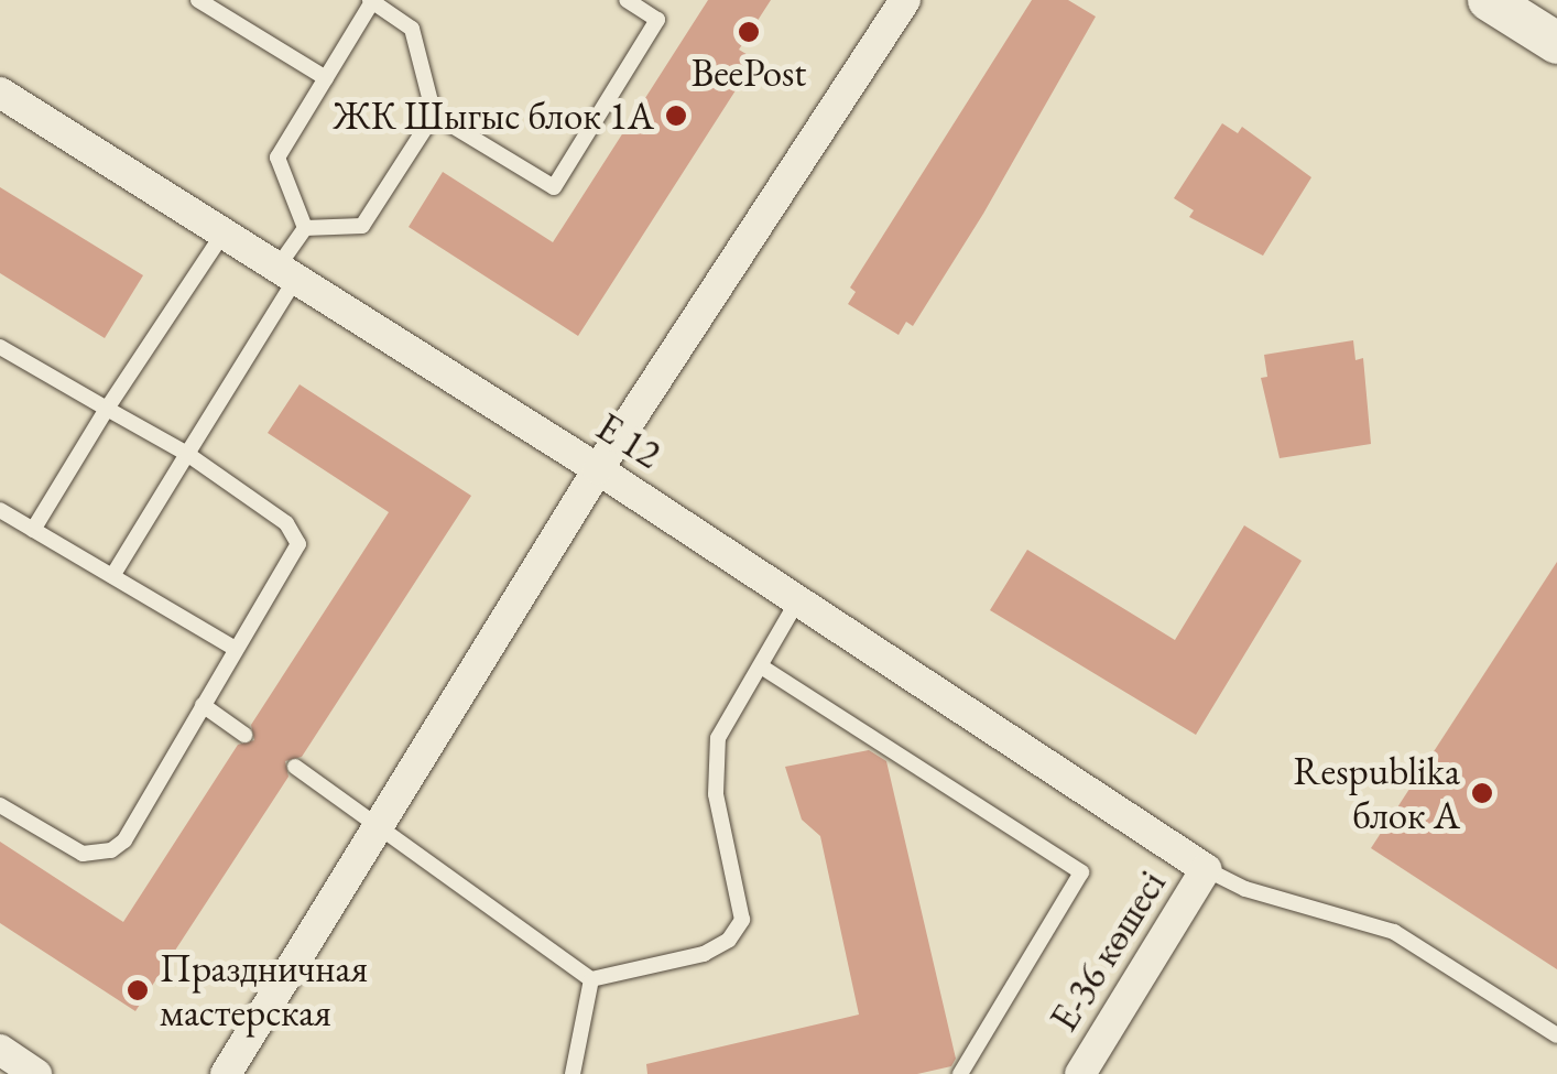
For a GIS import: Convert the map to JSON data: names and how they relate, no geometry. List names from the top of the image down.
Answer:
{
  "streets": {
    "street": ["E 12", "Е-36 көшесі"]
  },
  "crossings": [
    ["E 12", "Е-36 көшесі"]
  ],
  "places": [
    "BeePost",
    "ЖК Шыгыс блок 1А",
    "Respublika блок А",
    "Праздничная мастерская"
  ]
}
